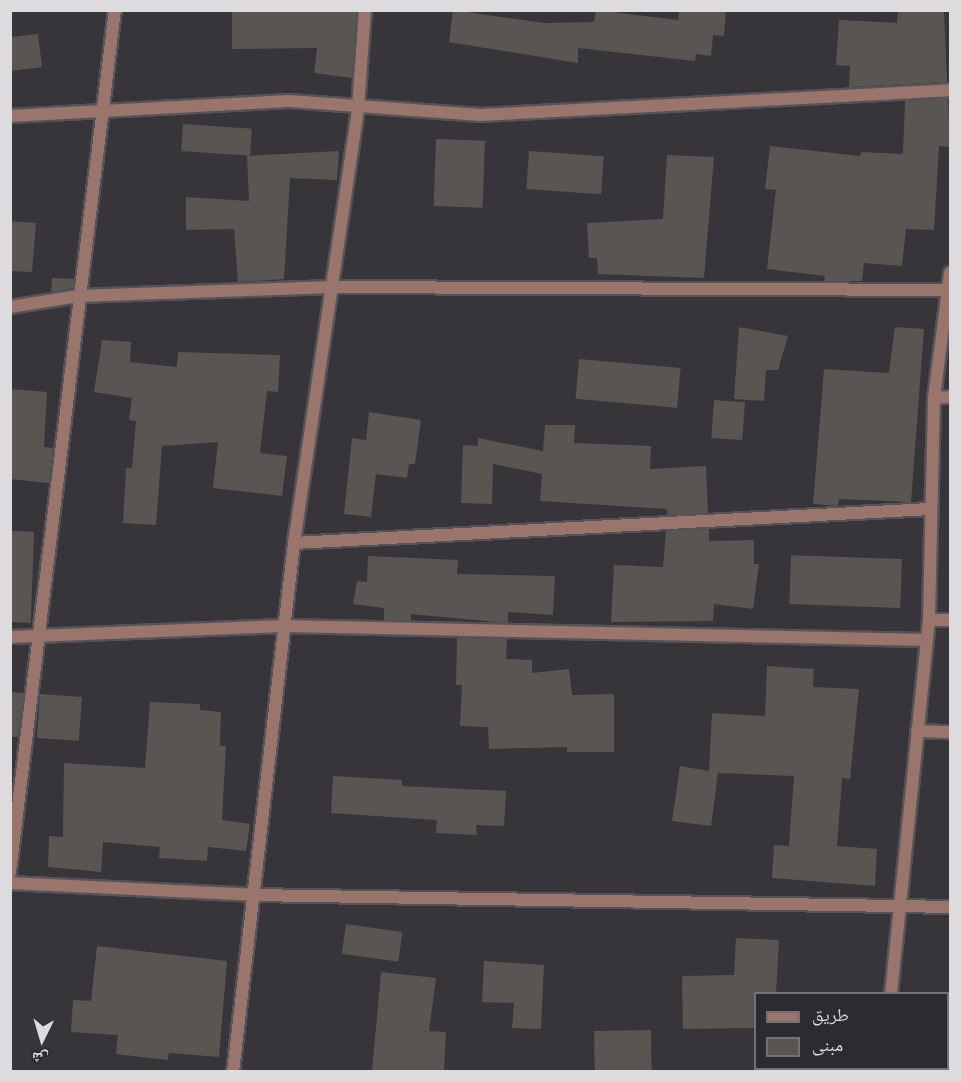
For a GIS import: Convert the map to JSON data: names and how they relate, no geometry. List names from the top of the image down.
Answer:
{
  "legend": ["طريق", "مبنى"],
  "north": "bottom"
}
